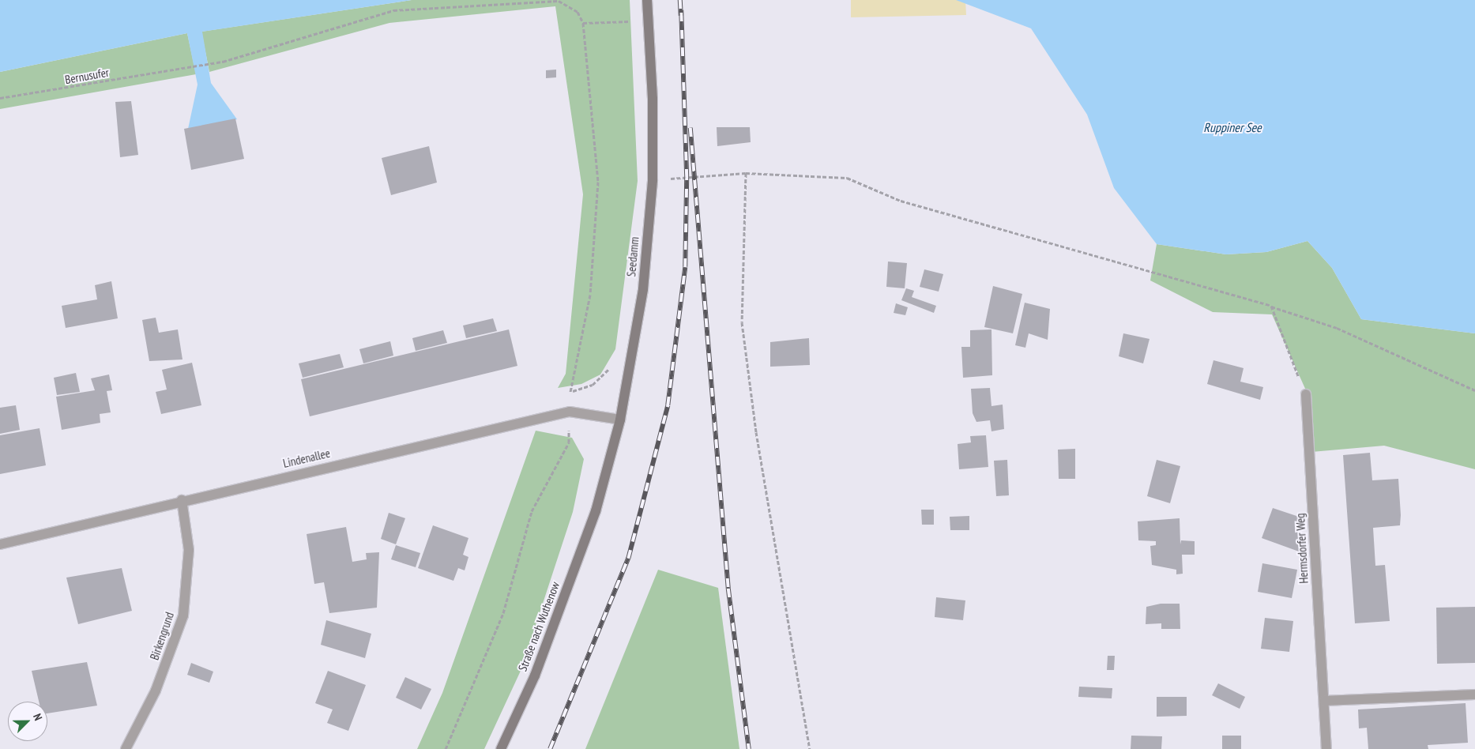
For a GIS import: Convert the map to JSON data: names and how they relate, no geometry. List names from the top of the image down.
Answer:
{
  "streets": {
    "main road": ["Seedamm", "Straße nach Wuthenow"],
    "street": ["Lindenallee", "Hermsdorfer Weg", "Birkengrund"],
    "path": ["Bernusufer"]
  },
  "crossings": [
    ["Seedamm", "Lindenallee"],
    ["Seedamm", "Straße nach Wuthenow"],
    ["Lindenallee", "Birkengrund"]
  ],
  "water": ["Ruppiner See"],
  "north": "top right"
}
